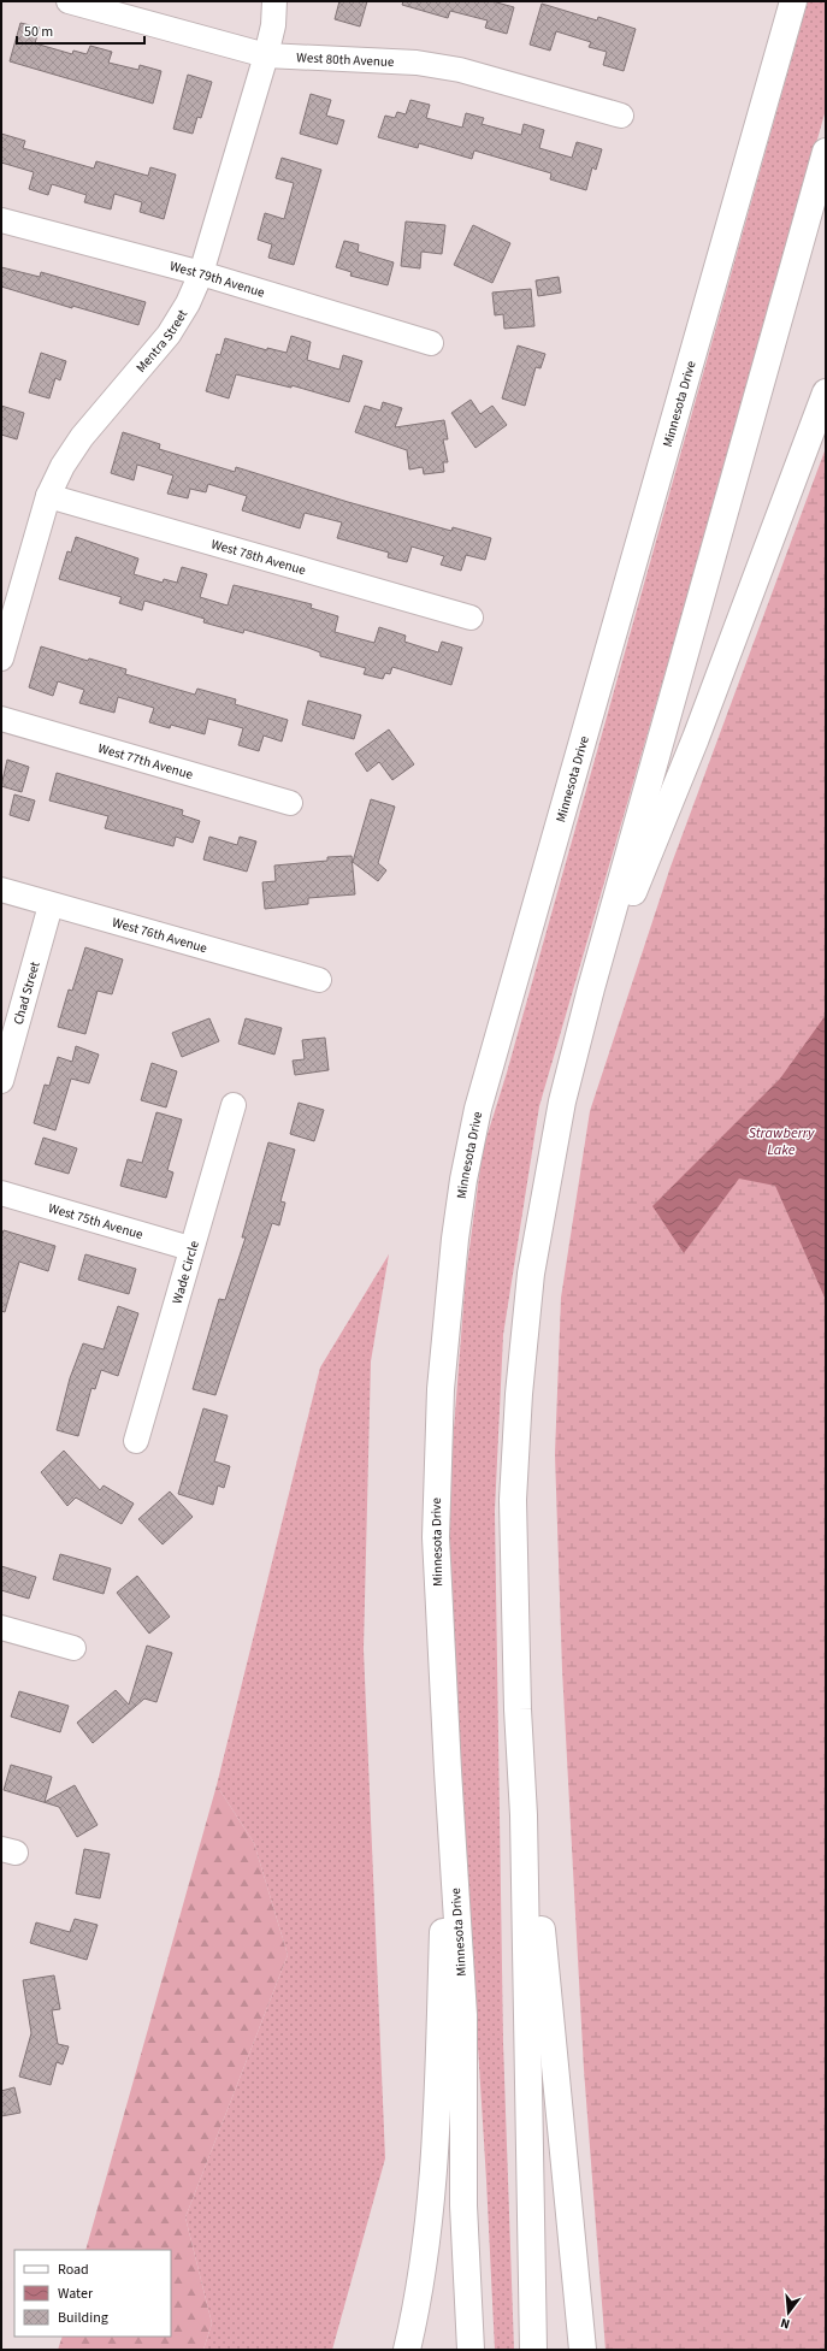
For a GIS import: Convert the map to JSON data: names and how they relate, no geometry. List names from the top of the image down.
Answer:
{
  "streets": {
    "highway": ["Minnesota Drive"],
    "street": [
      "West 80th Avenue",
      "West 79th Avenue",
      "Mentra Street",
      "West 78th Avenue",
      "West 77th Avenue",
      "West 76th Avenue",
      "Chad Street",
      "West 75th Avenue",
      "Wade Circle"
    ]
  },
  "crossings": [
    ["West 80th Avenue", "Mentra Street"],
    ["West 79th Avenue", "Mentra Street"],
    ["Mentra Street", "West 78th Avenue"],
    ["West 76th Avenue", "Chad Street"],
    ["West 75th Avenue", "Wade Circle"]
  ],
  "water": ["Strawberry Lake"],
  "legend": ["Road", "Water", "Building"],
  "scale_bar": "50 m",
  "north": "bottom"
}
